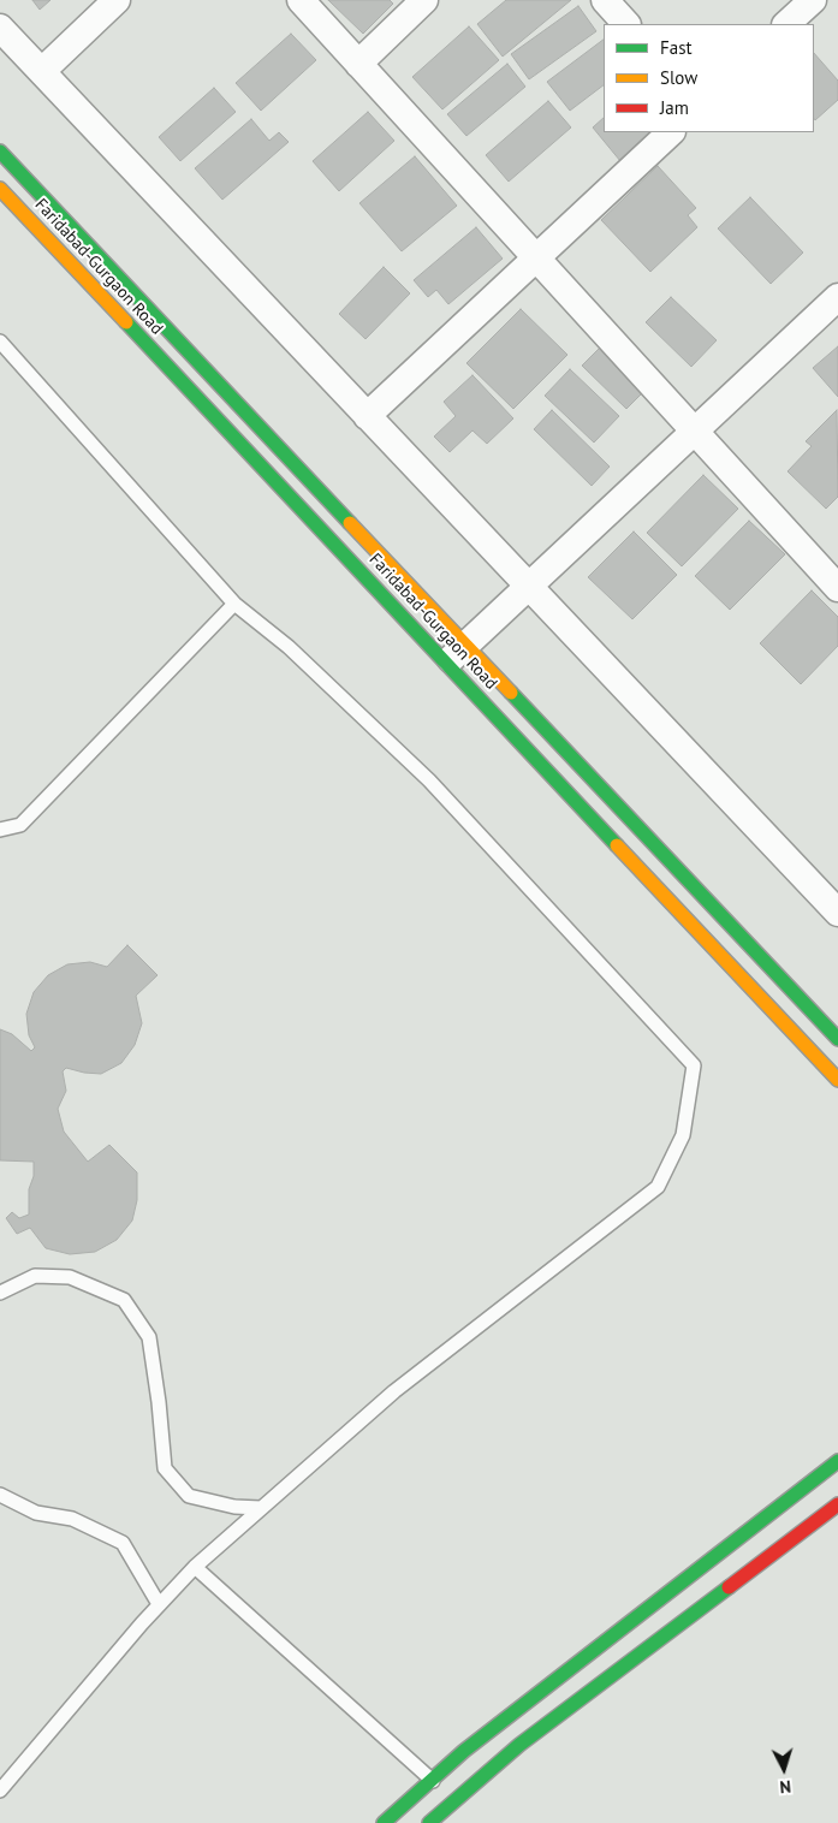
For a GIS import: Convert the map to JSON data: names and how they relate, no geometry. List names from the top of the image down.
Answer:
{
  "streets": {
    "main road": ["Faridabad-Gurgaon Road"]
  },
  "legend": ["Fast", "Slow", "Jam"],
  "north": "bottom"
}
